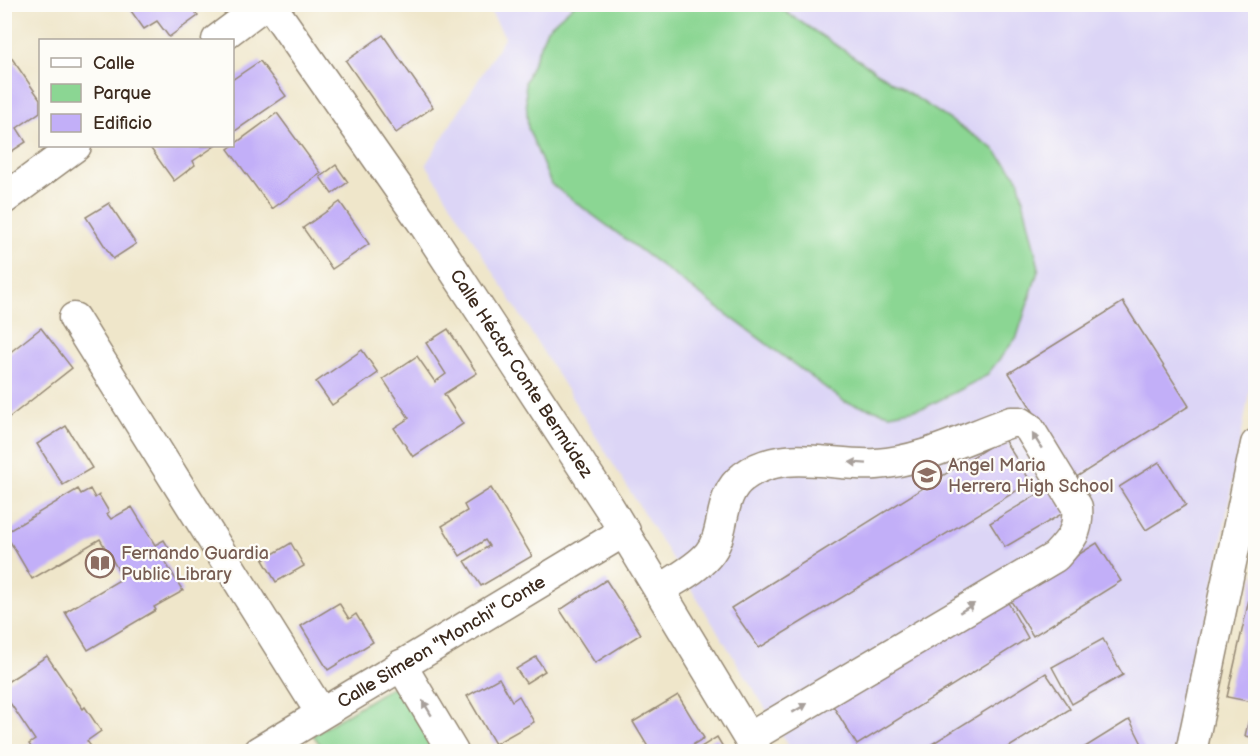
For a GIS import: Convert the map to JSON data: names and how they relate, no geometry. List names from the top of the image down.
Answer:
{
  "streets": {
    "street": ["Calle Héctor Conte Bermúdez", "Calle Simeon \"Monchi\" Conte"]
  },
  "crossings": [
    ["Calle Héctor Conte Bermúdez", "Calle Simeon \"Monchi\" Conte"]
  ],
  "places": {
    "school or university": ["Angel Maria Herrera High School"],
    "library": ["Fernando Guardia Public Library"]
  },
  "legend": ["Calle", "Parque", "Edificio"]
}
